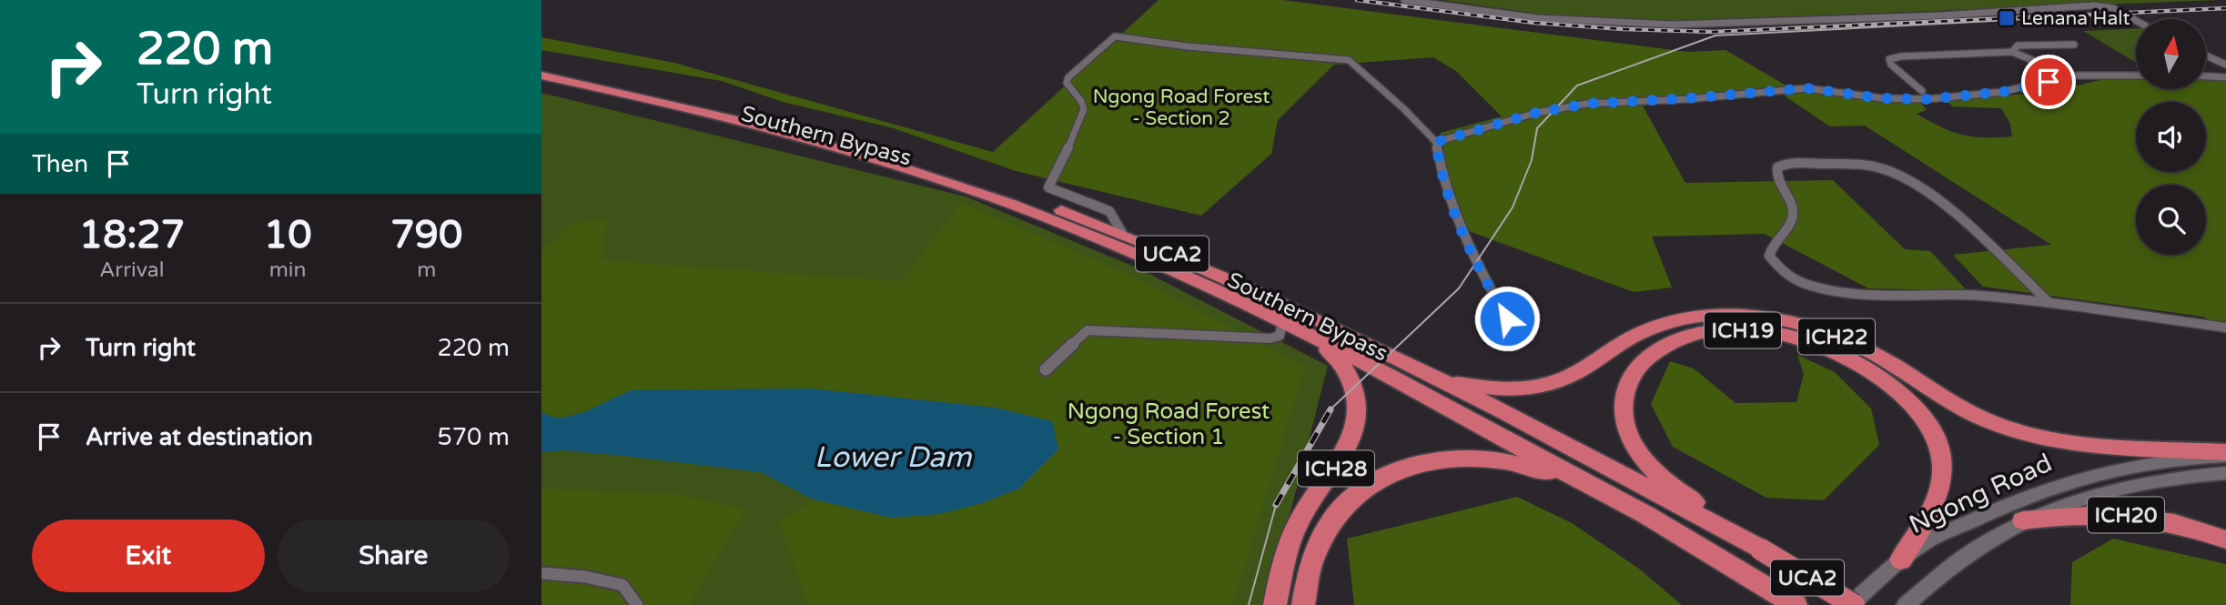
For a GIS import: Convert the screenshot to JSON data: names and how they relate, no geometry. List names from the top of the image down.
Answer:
{
  "streets": {
    "highway": [
      "Southern Bypass",
      "UCA2",
      "ICH19",
      "ICH22",
      "ICH28",
      "ICH20"
    ],
    "main road": ["Ngong Road"]
  },
  "crossings": [
    ["Southern Bypass", "ICH19"],
    ["Southern Bypass", "ICH22"],
    ["Southern Bypass", "ICH28"],
    ["Southern Bypass", "Ngong Road"],
    ["ICH19", "Ngong Road"],
    ["ICH22", "Ngong Road"],
    ["Ngong Road", "ICH20"]
  ],
  "water": ["Lower Dam"],
  "parks": ["Ngong Road Forest - Section 2", "Ngong Road Forest - Section 1"],
  "places": {
    "transit": ["Lenana Halt"]
  },
  "north": "top",
  "page": {
    "turn": ["220 m", "Turn right"],
    "then": "Then",
    "eta": [
      "18:27",
      "Arrival",
      "10",
      "min",
      "790",
      "m"
    ],
    "list": [
      {
        "name": "Turn right",
        "value": "220 m"
      },
      {
        "name": "Arrive at destination",
        "value": "570 m"
      }
    ],
    "buttons": ["Exit", "Share"]
  }
}
